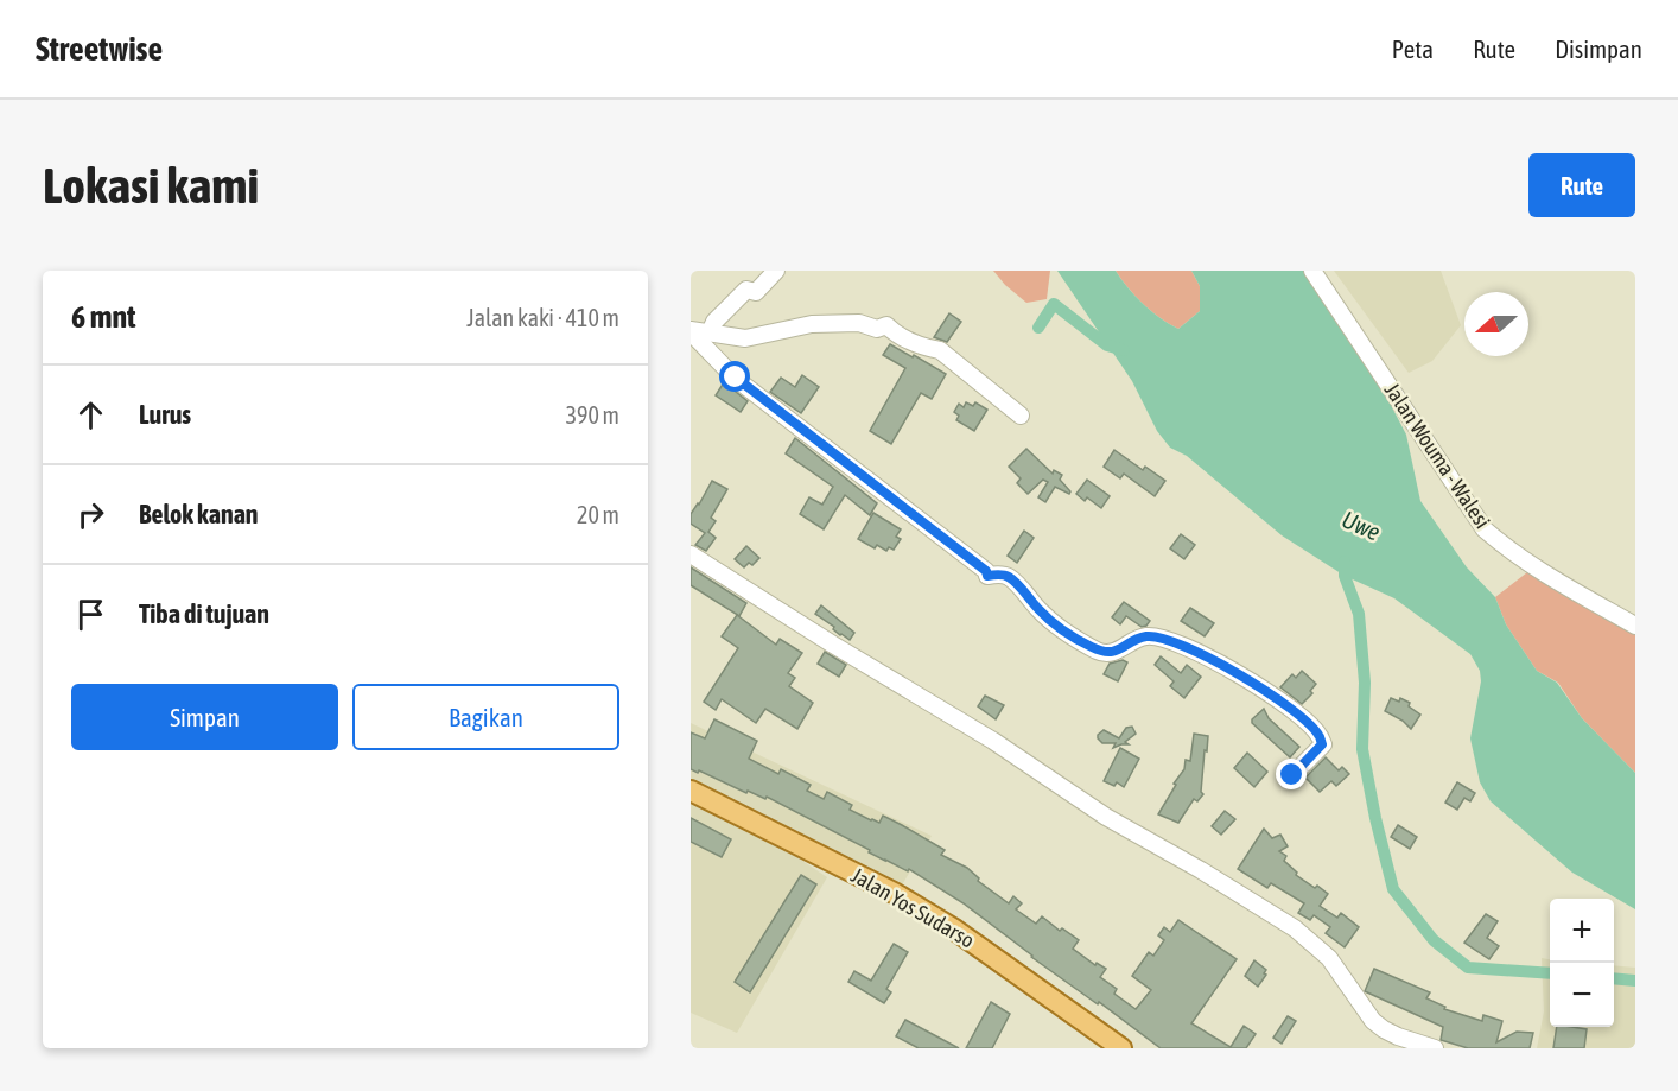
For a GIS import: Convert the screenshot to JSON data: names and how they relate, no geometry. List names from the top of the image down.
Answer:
{
  "streets": {
    "main road": ["Jalan Yos Sudarso"],
    "street": ["Jalan Wouma - Walesi"]
  },
  "water": ["Uwe"],
  "north": "left",
  "page": {
    "header": "Streetwise",
    "nav": ["Peta", "Rute", "Disimpan"],
    "buttons": [
      "Rute",
      ["Simpan", "Bagikan"]
    ],
    "title": "Lokasi kami",
    "heading": ["6 mnt", "Jalan kaki · 410 m"],
    "list": [
      ["Lurus", "390 m"],
      ["Belok kanan", "20 m"],
      "Tiba di tujuan"
    ],
    "map_buttons": ["+", "−"]
  }
}
